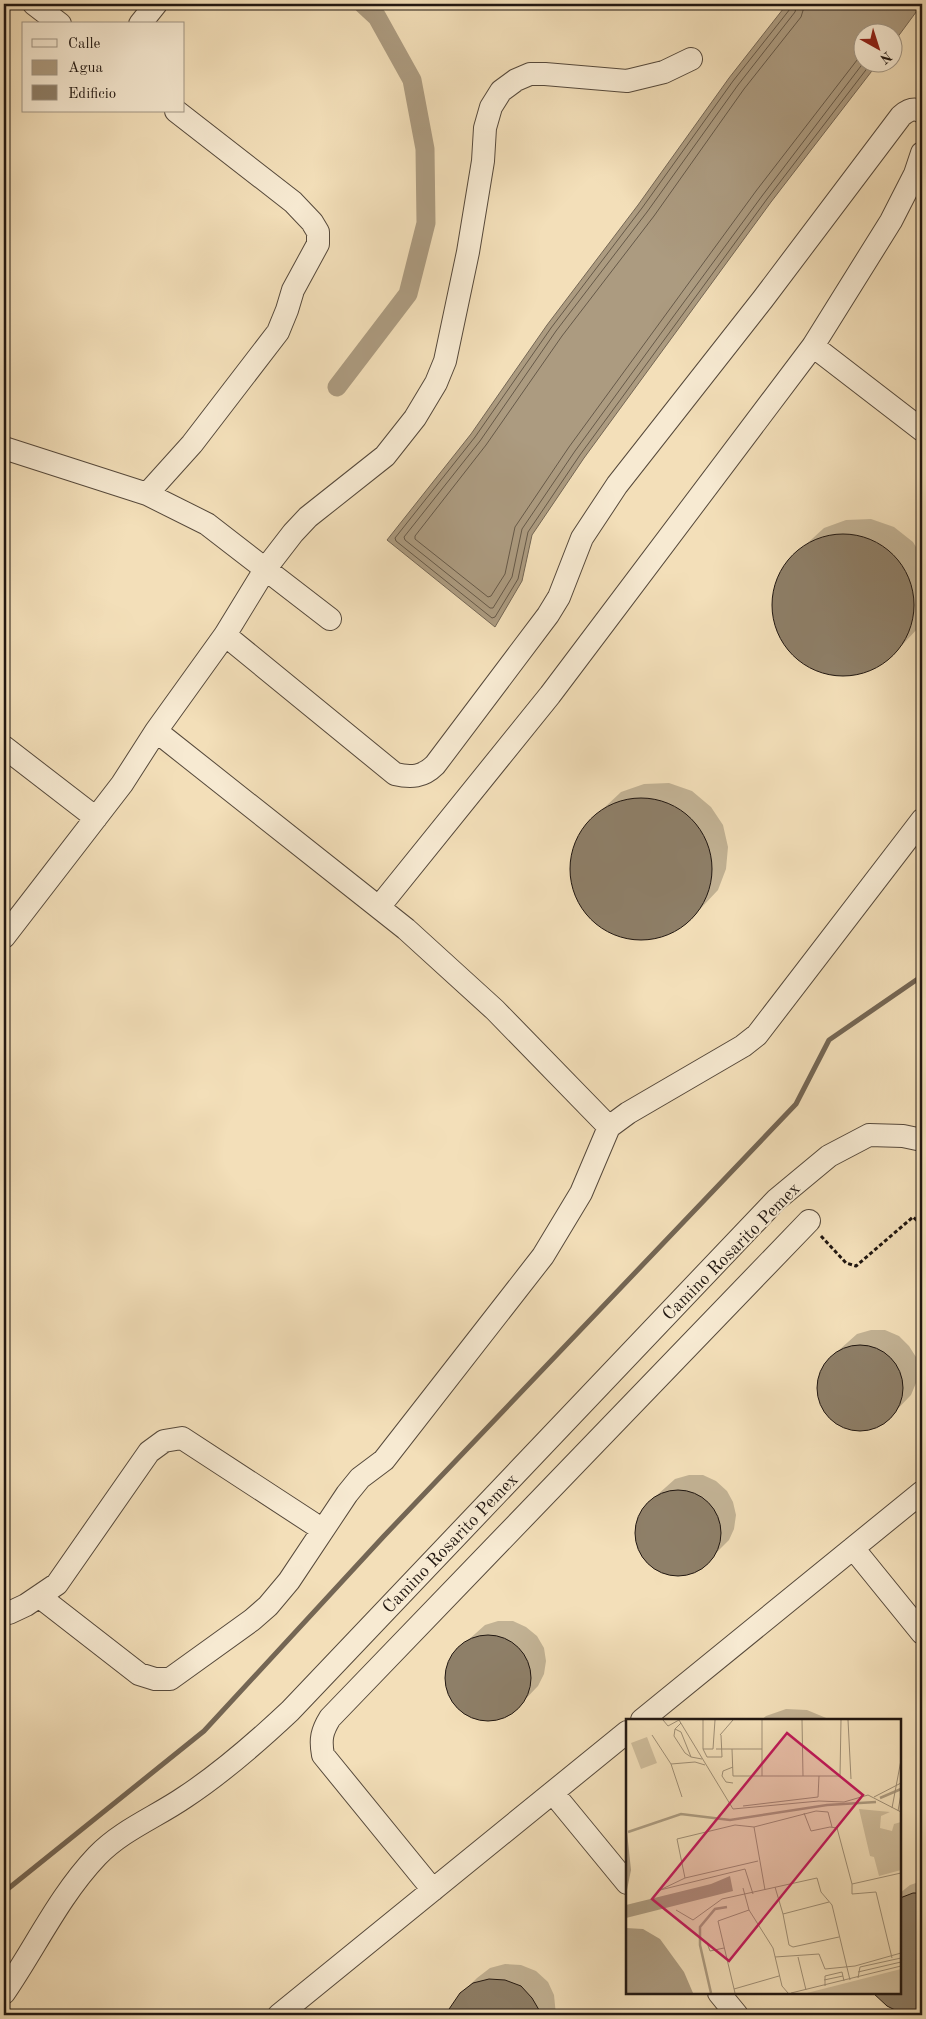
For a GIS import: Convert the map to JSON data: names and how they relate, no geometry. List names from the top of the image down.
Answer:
{
  "streets": {
    "street": ["Camino Rosarito Pemex"]
  },
  "legend": ["Calle", "Agua", "Edificio"],
  "north": "bottom right"
}
